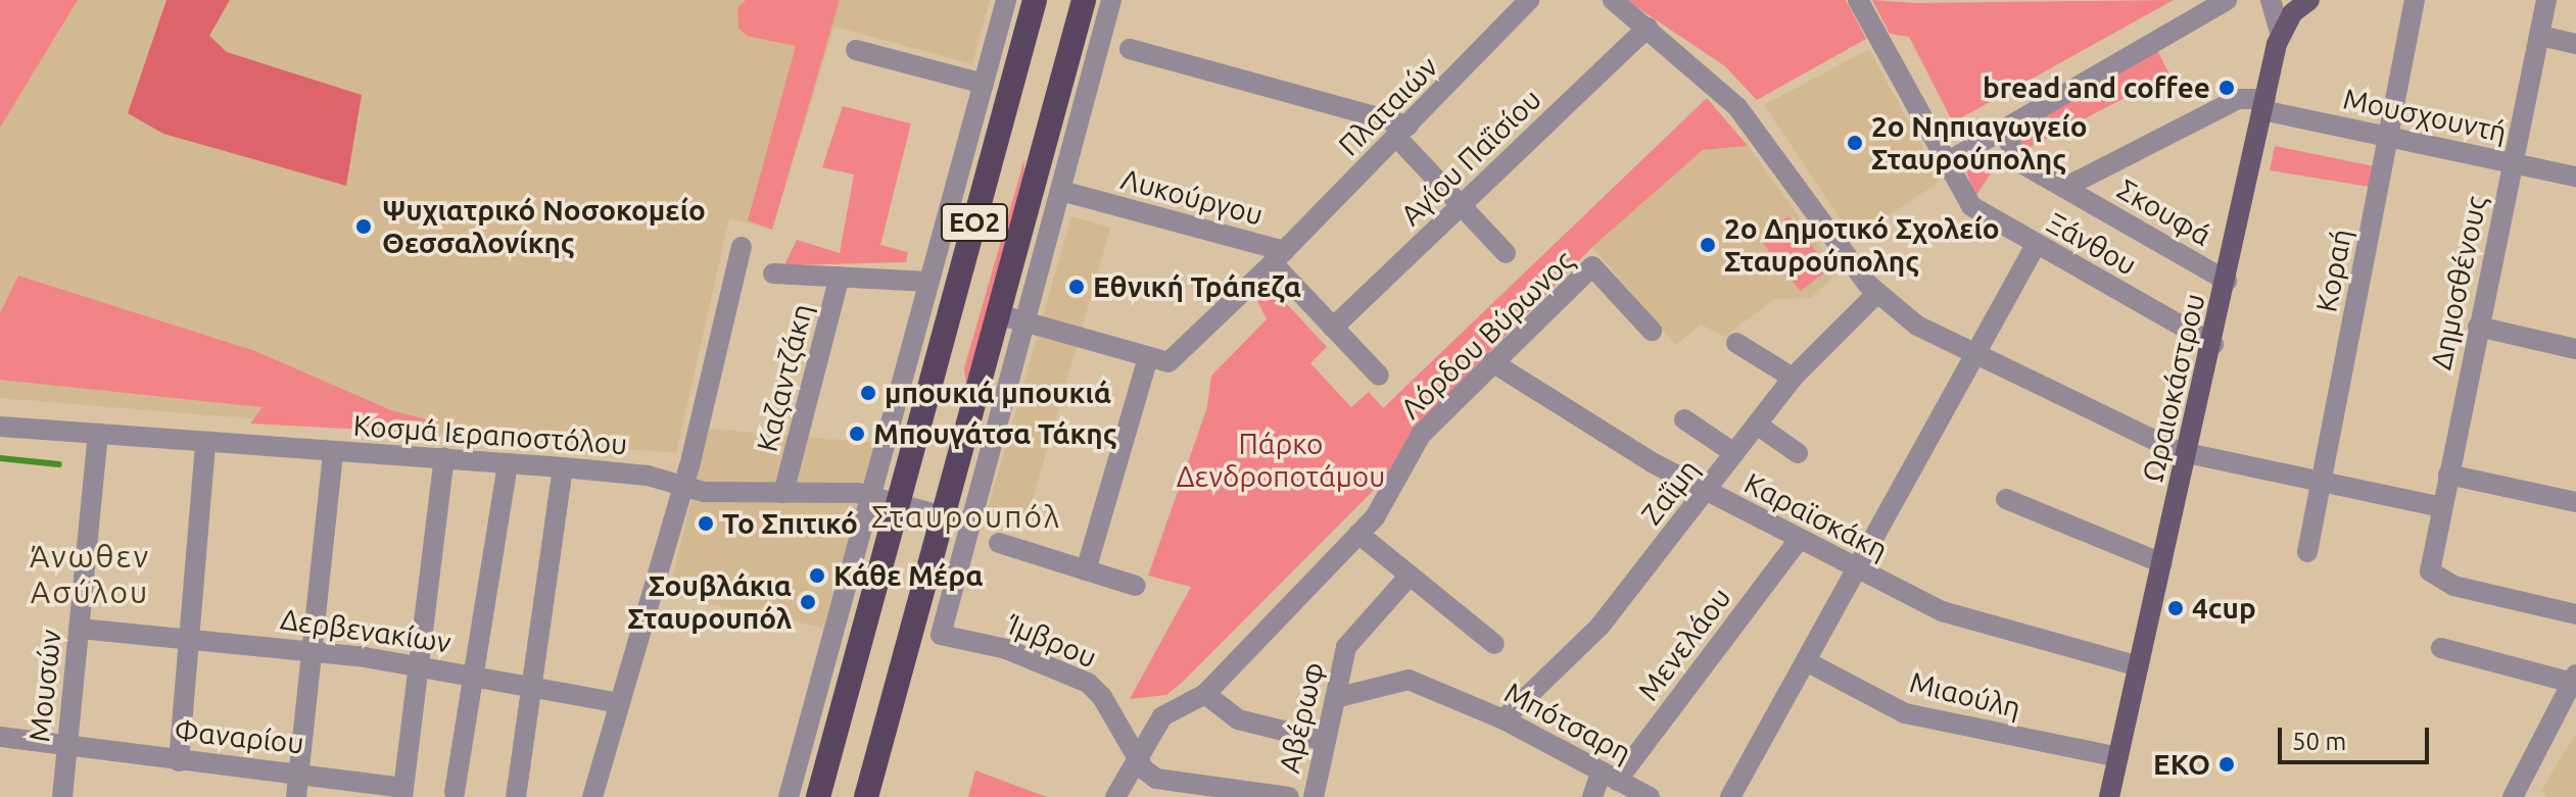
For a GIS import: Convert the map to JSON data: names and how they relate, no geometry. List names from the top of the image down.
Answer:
{
  "streets": {
    "highway": ["ΕΟ2"],
    "main road": ["Ωραιοκάστρου"],
    "street": [
      "Πλαταιών",
      "Μουσχουντή",
      "Αγίου Παΐσίου",
      "Λυκούργου",
      "Σκουφά",
      "Ξάνθου",
      "Κοραή",
      "Δημοσθένους",
      "Λόρδου Βύρωνος",
      "Καζαντζάκη",
      "Κοσμά Ιεραποστόλου",
      "Ζαΐμη",
      "Καραϊσκάκη",
      "Δερβενακίων",
      "Ίμβρου",
      "Μενελάου",
      "Μουσών",
      "Μιαούλη",
      "Αβέρωφ",
      "Μπότσαρη",
      "Φαναρίου"
    ]
  },
  "crossings": [
    ["Πλαταιών", "Λυκούργου"],
    ["Μουσχουντή", "Κοραή"],
    ["Μουσχουντή", "Δημοσθένους"],
    ["Μουσχουντή", "Ωραιοκάστρου"],
    ["Αγίου Παΐσίου", "Λυκούργου"],
    ["Σκουφά", "Ωραιοκάστρου"],
    ["ΕΟ2", "Κοσμά Ιεραποστόλου"],
    ["Ξάνθου", "Ωραιοκάστρου"],
    ["Λόρδου Βύρωνος", "Καραϊσκάκη"],
    ["Λόρδου Βύρωνος", "Ίμβρου"],
    ["Καζαντζάκη", "Κοσμά Ιεραποστόλου"],
    ["Ωραιοκάστρου", "Καραϊσκάκη"],
    ["Ωραιοκάστρου", "Μιαούλη"],
    ["Κοσμά Ιεραποστόλου", "Ίμβρου"],
    ["Κοσμά Ιεραποστόλου", "Μουσών"],
    ["Ζαΐμη", "Καραϊσκάκη"],
    ["Ζαΐμη", "Μπότσαρη"],
    ["Καραϊσκάκη", "Μενελάου"],
    ["Δερβενακίων", "Μουσών"],
    ["Μενελάου", "Μπότσαρη"],
    ["Μουσών", "Φαναρίου"],
    ["Αβέρωφ", "Μπότσαρη"]
  ],
  "districts": ["Σταυρουπόλ", "Άνωθεν Ασύλου"],
  "parks": ["Πάρκο Δενδροποτάμου"],
  "places": [
    "bread and coffee",
    "2ο Νηπιαγωγείο Σταυρούπολης",
    "Ψυχιατρικό Νοσοκομείο Θεσσαλονίκης",
    "2ο Δημοτικό Σχολείο Σταυρούπολης",
    "Εθνική Τράπεζα",
    "μπουκιά μπουκιά",
    "Μπουγάτσα Τάκης",
    "Το Σπιτικό",
    "Κάθε Μέρα",
    "Σουβλάκια Σταυρουπόλ",
    "4cup",
    "EKO"
  ],
  "scale_bar": "50 m"
}
